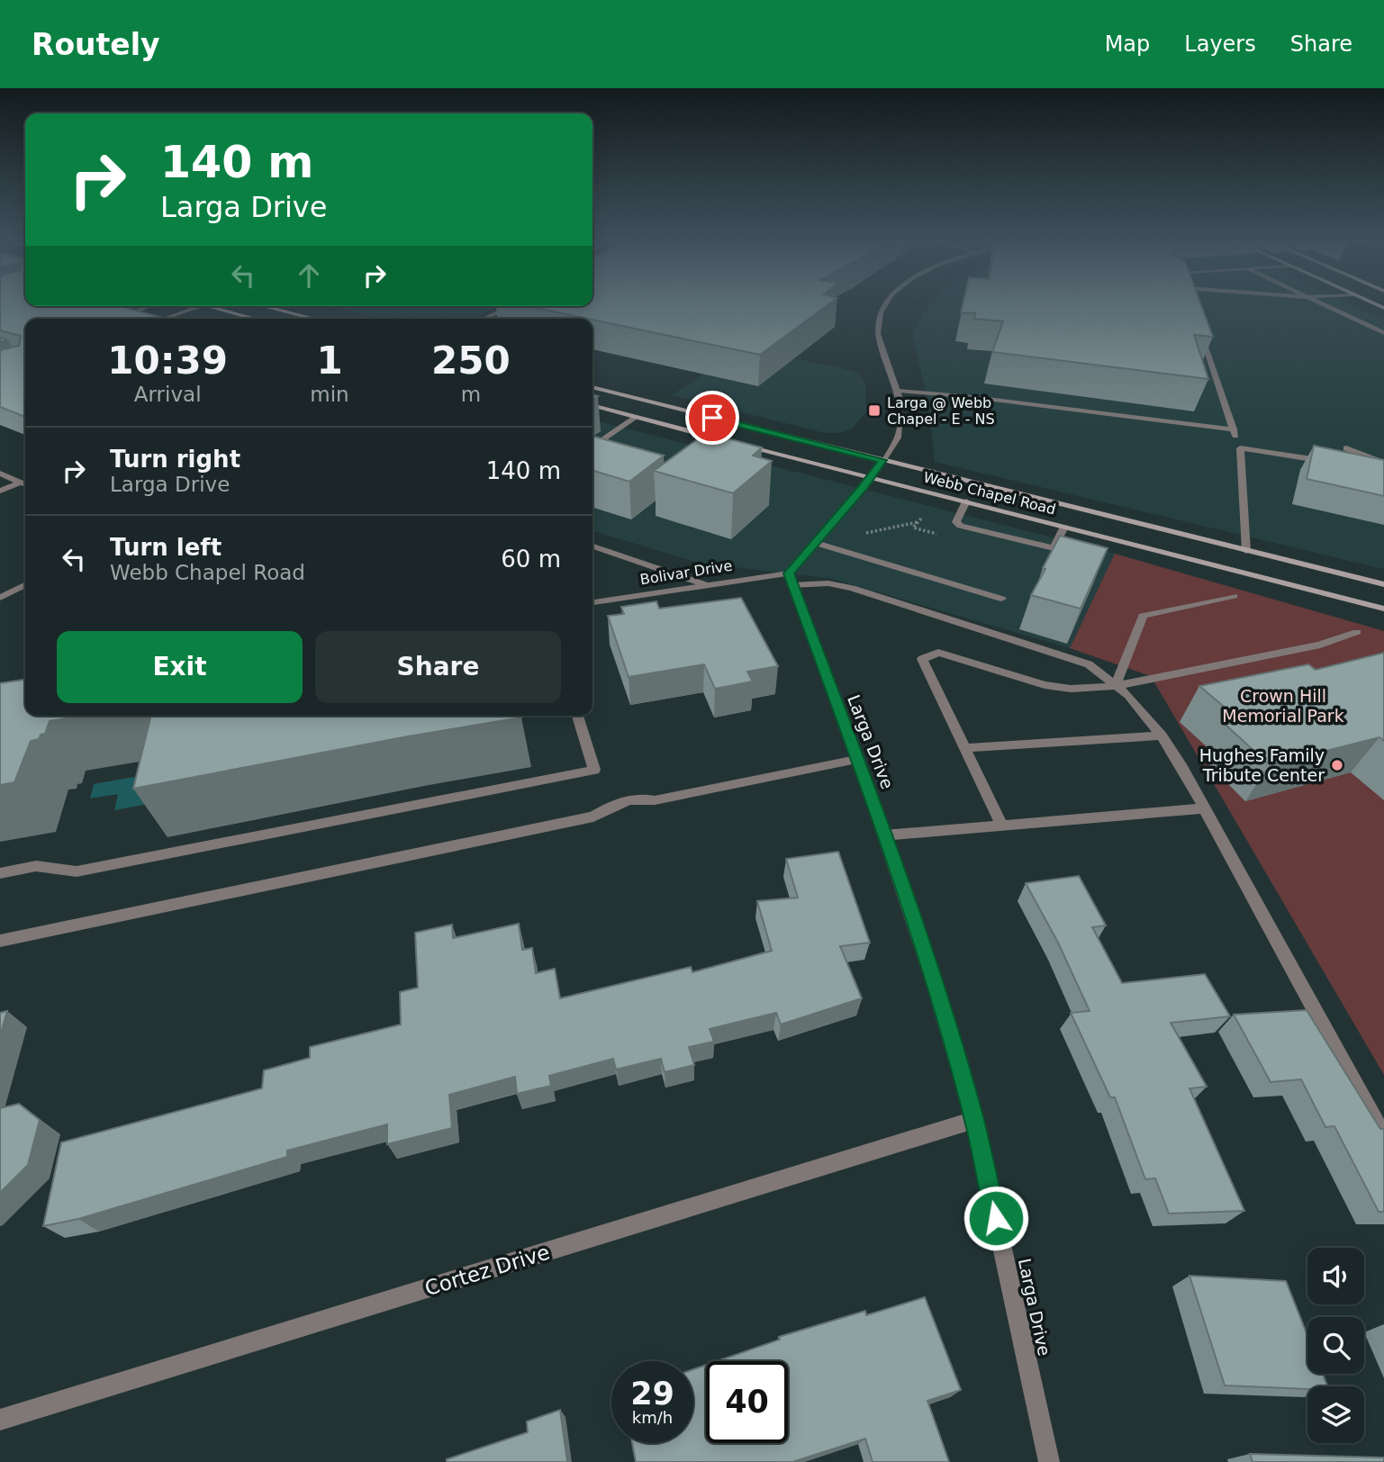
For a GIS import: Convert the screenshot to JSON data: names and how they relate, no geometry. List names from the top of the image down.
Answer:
{
  "streets": {
    "main road": ["Webb Chapel Road"],
    "street": ["Bolivar Drive", "Larga Drive", "Cortez Drive"]
  },
  "crossings": [
    ["Bolivar Drive", "Larga Drive"],
    ["Larga Drive", "Cortez Drive"]
  ],
  "parks": ["Crown Hill Memorial Park"],
  "places": {
    "transit": ["Larga @ Webb Chapel - E - NS"],
    "other": ["Hughes Family Tribute Center"]
  },
  "page": {
    "header": "Routely",
    "nav": ["Map", "Layers", "Share"],
    "turn": ["140 m", "Larga Drive"],
    "eta": [
      "10:39",
      "Arrival",
      "1",
      "min",
      "250",
      "m"
    ],
    "list": [
      {
        "name": "Turn right",
        "note": "Larga Drive",
        "value": "140 m"
      },
      {
        "name": "Turn left",
        "note": "Webb Chapel Road",
        "value": "60 m"
      }
    ],
    "buttons": ["Exit", "Share"],
    "speed": "29 km/h",
    "limit": "40"
  }
}
